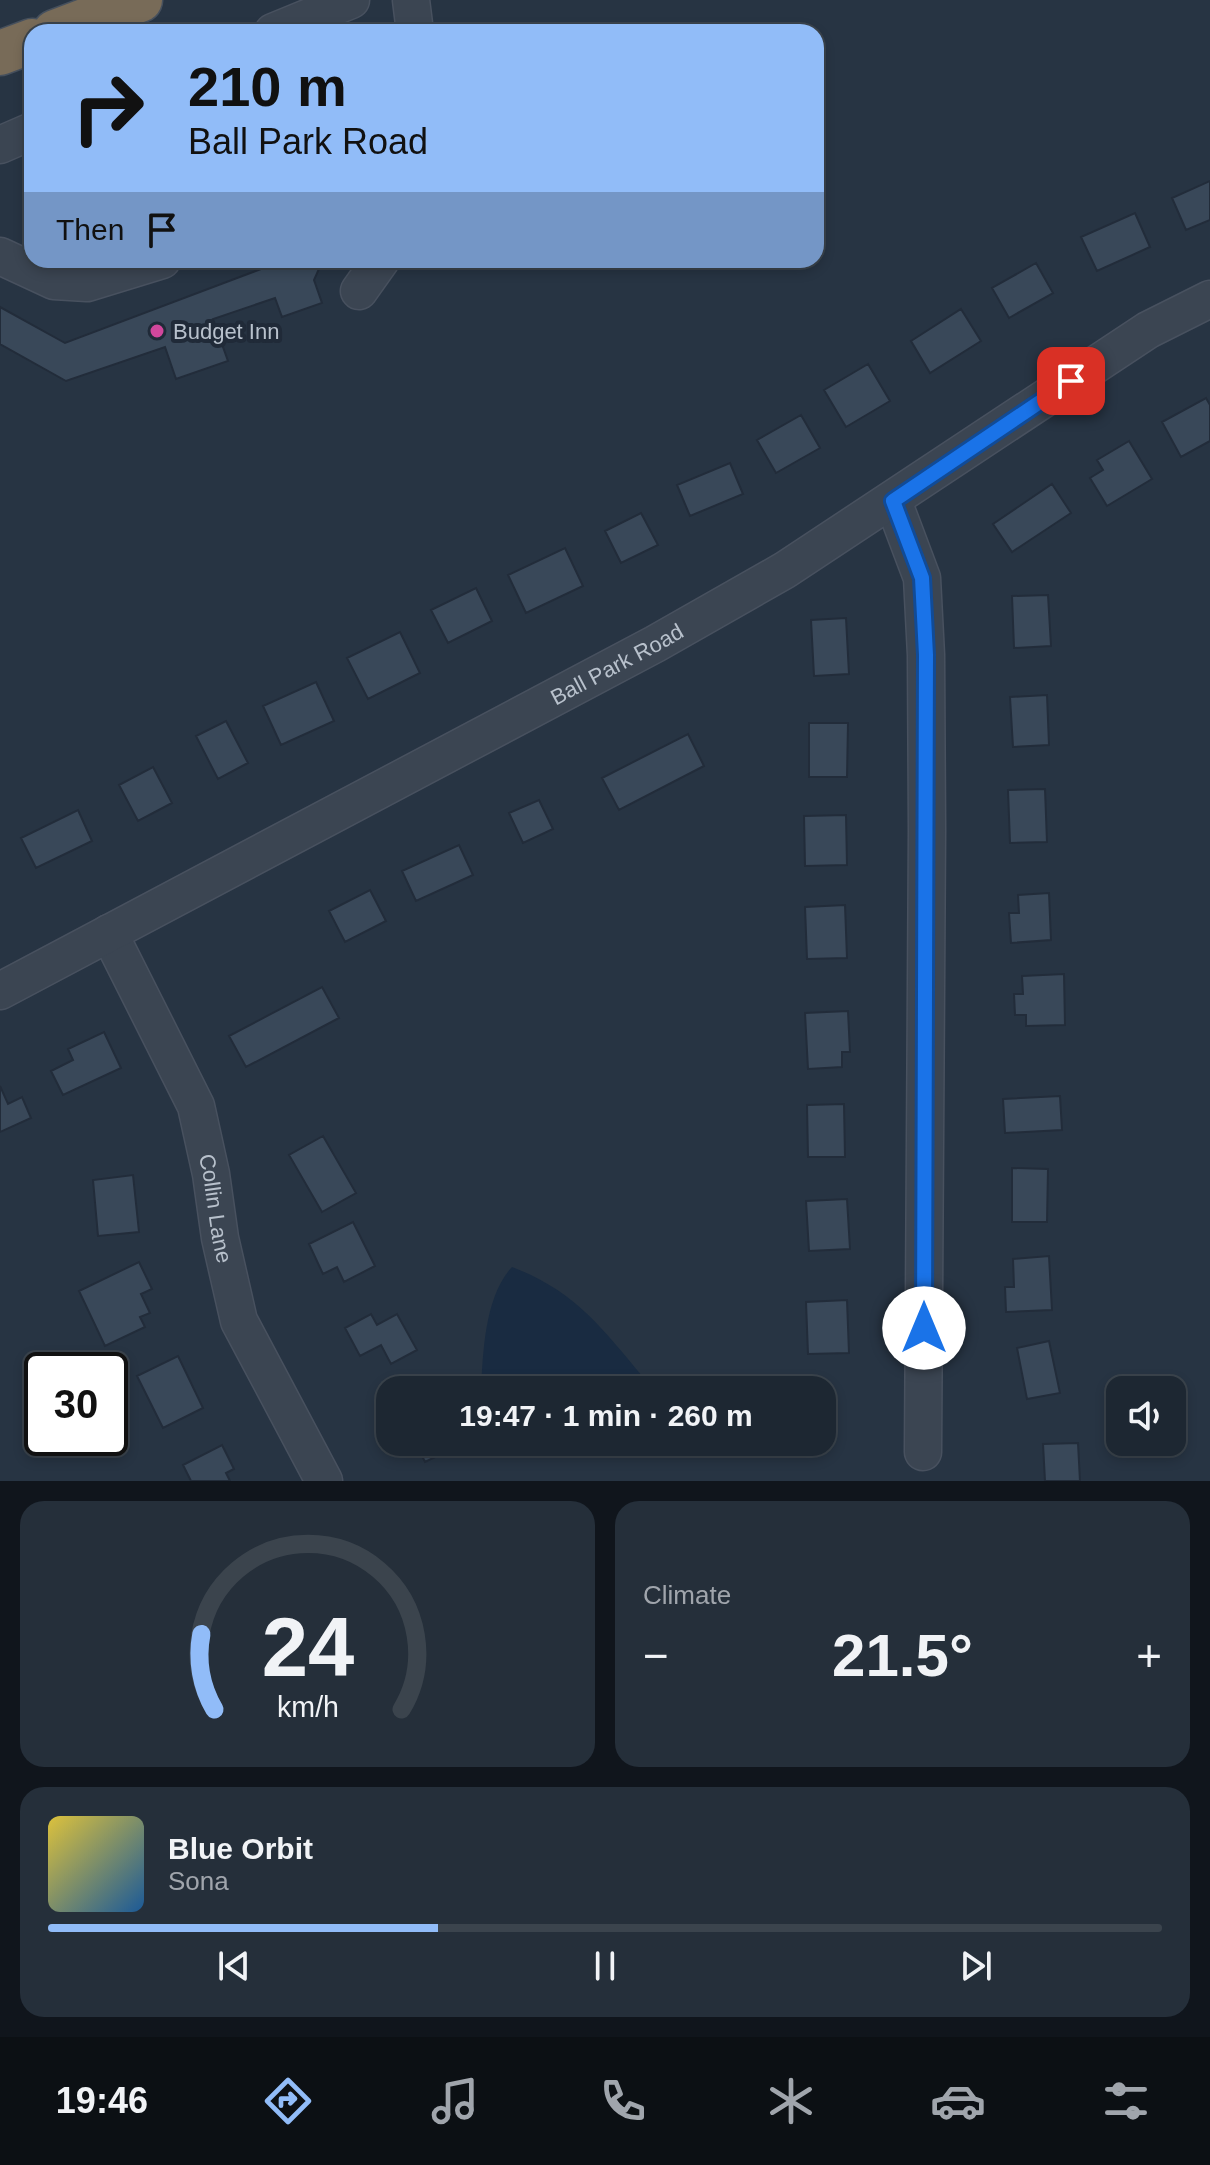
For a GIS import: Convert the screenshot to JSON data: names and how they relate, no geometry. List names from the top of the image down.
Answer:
{
  "streets": {
    "street": ["Ball Park Road", "Collin Lane"]
  },
  "crossings": [
    ["Ball Park Road", "Collin Lane"]
  ],
  "places": ["Budget Inn"],
  "page": {
    "turn": ["210 m", "Ball Park Road"],
    "then": "Then",
    "limit": "30",
    "trip": "19:47 · 1 min · 260 m",
    "tile": "Climate",
    "heat": ["−", "21.5°", "+"],
    "song": ["Blue Orbit", "Sona"],
    "tabs": "19:46",
    "gauge": ["24", "km/h"]
  }
}
